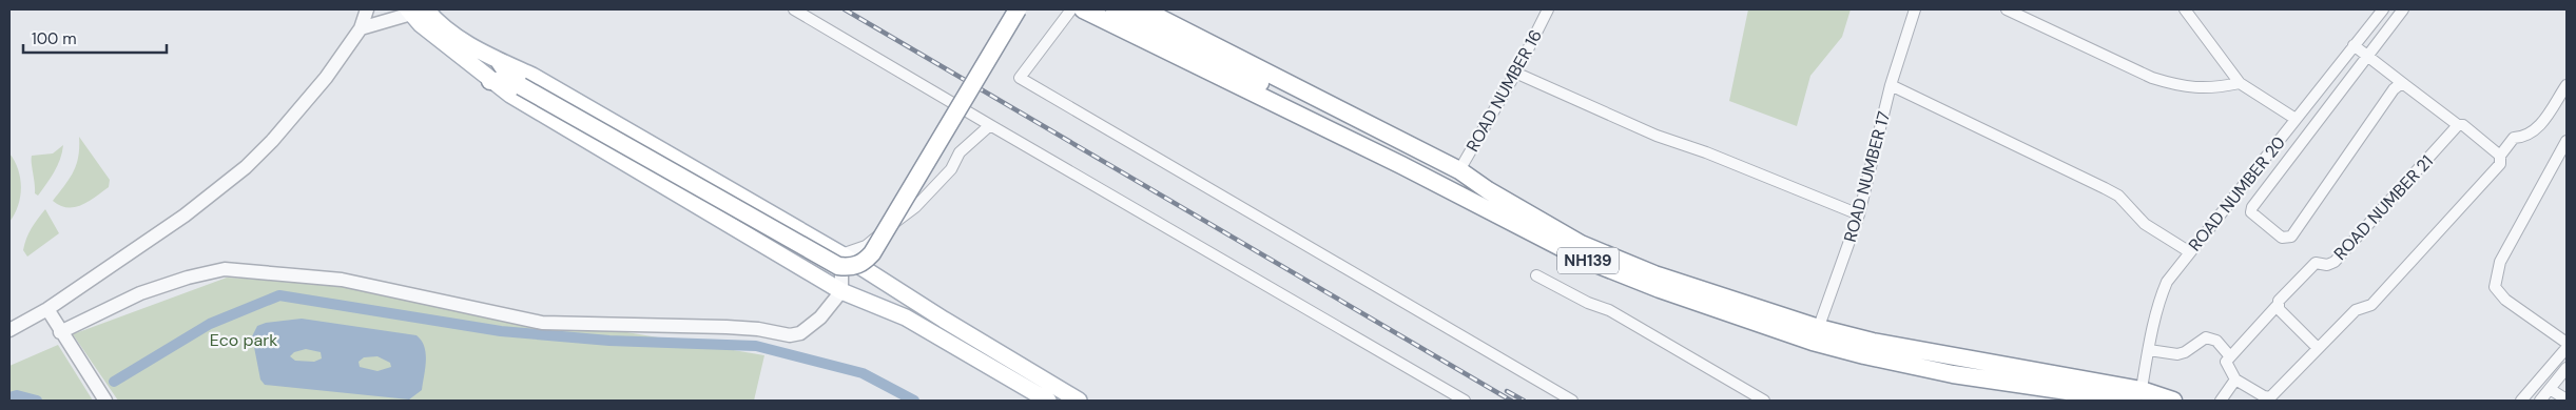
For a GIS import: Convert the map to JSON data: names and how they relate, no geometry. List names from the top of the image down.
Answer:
{
  "streets": {
    "highway": ["NH139"],
    "street": [
      "ROAD NUMBER 16",
      "ROAD NUMBER 17",
      "ROAD NUMBER 20",
      "ROAD NUMBER 21"
    ]
  },
  "crossings": [
    ["ROAD NUMBER 16", "NH139"],
    ["ROAD NUMBER 17", "NH139"],
    ["ROAD NUMBER 20", "NH139"]
  ],
  "parks": ["Eco park"],
  "scale_bar": "100 m"
}
